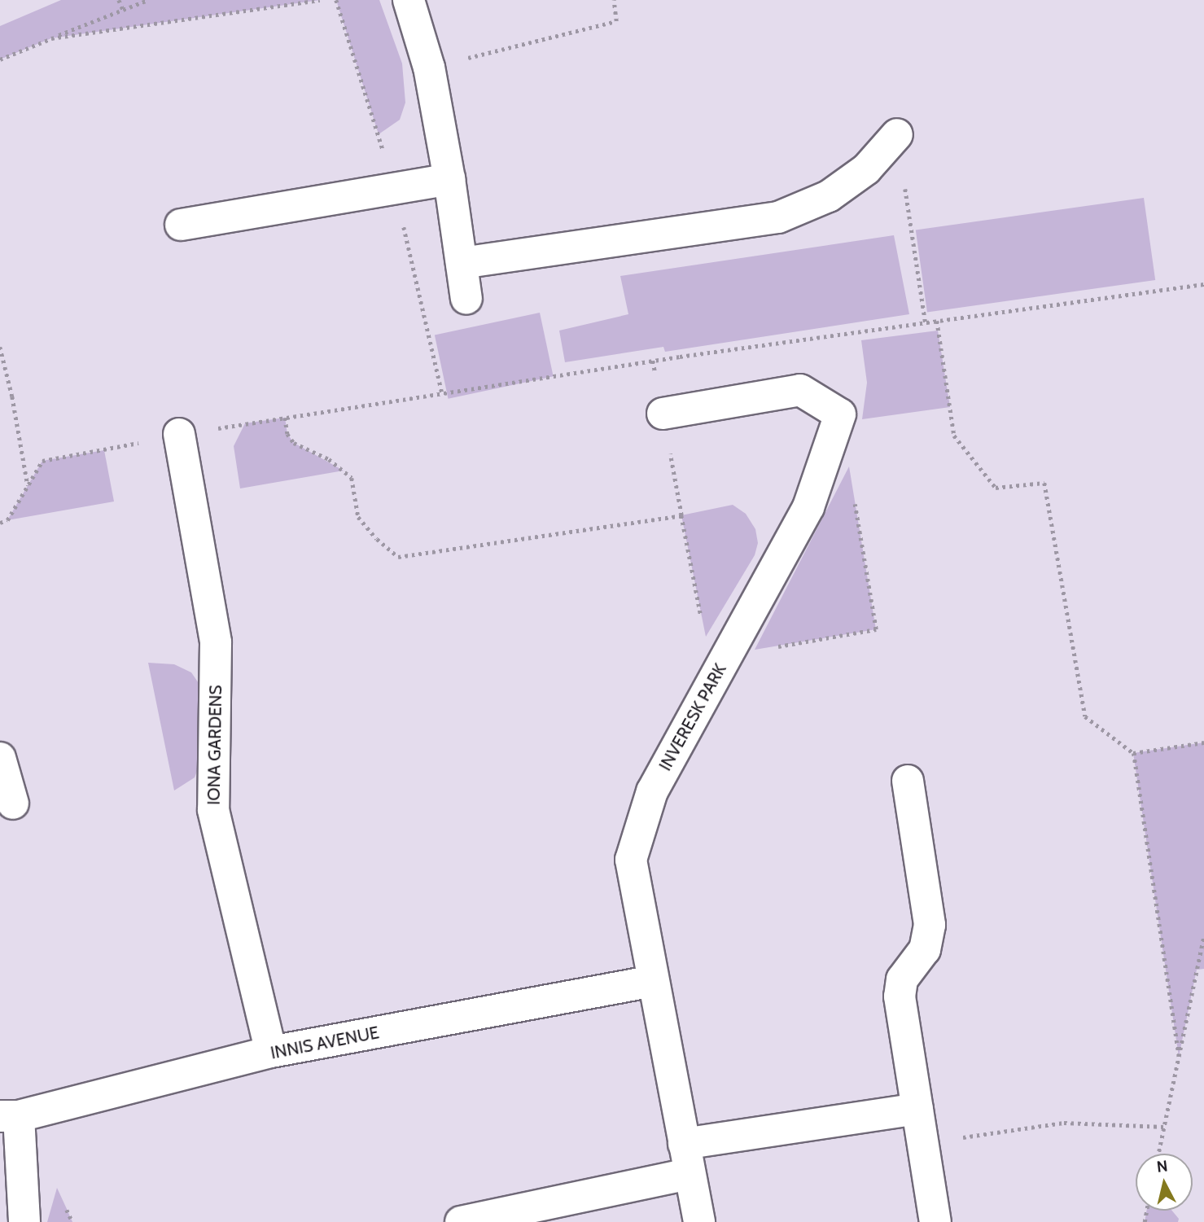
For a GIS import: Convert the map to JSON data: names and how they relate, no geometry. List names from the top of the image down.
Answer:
{
  "streets": {
    "street": ["INVERESK PARK", "IONA GARDENS", "INNIS AVENUE"]
  },
  "crossings": [
    ["INVERESK PARK", "INNIS AVENUE"],
    ["IONA GARDENS", "INNIS AVENUE"]
  ],
  "north": "top"
}
